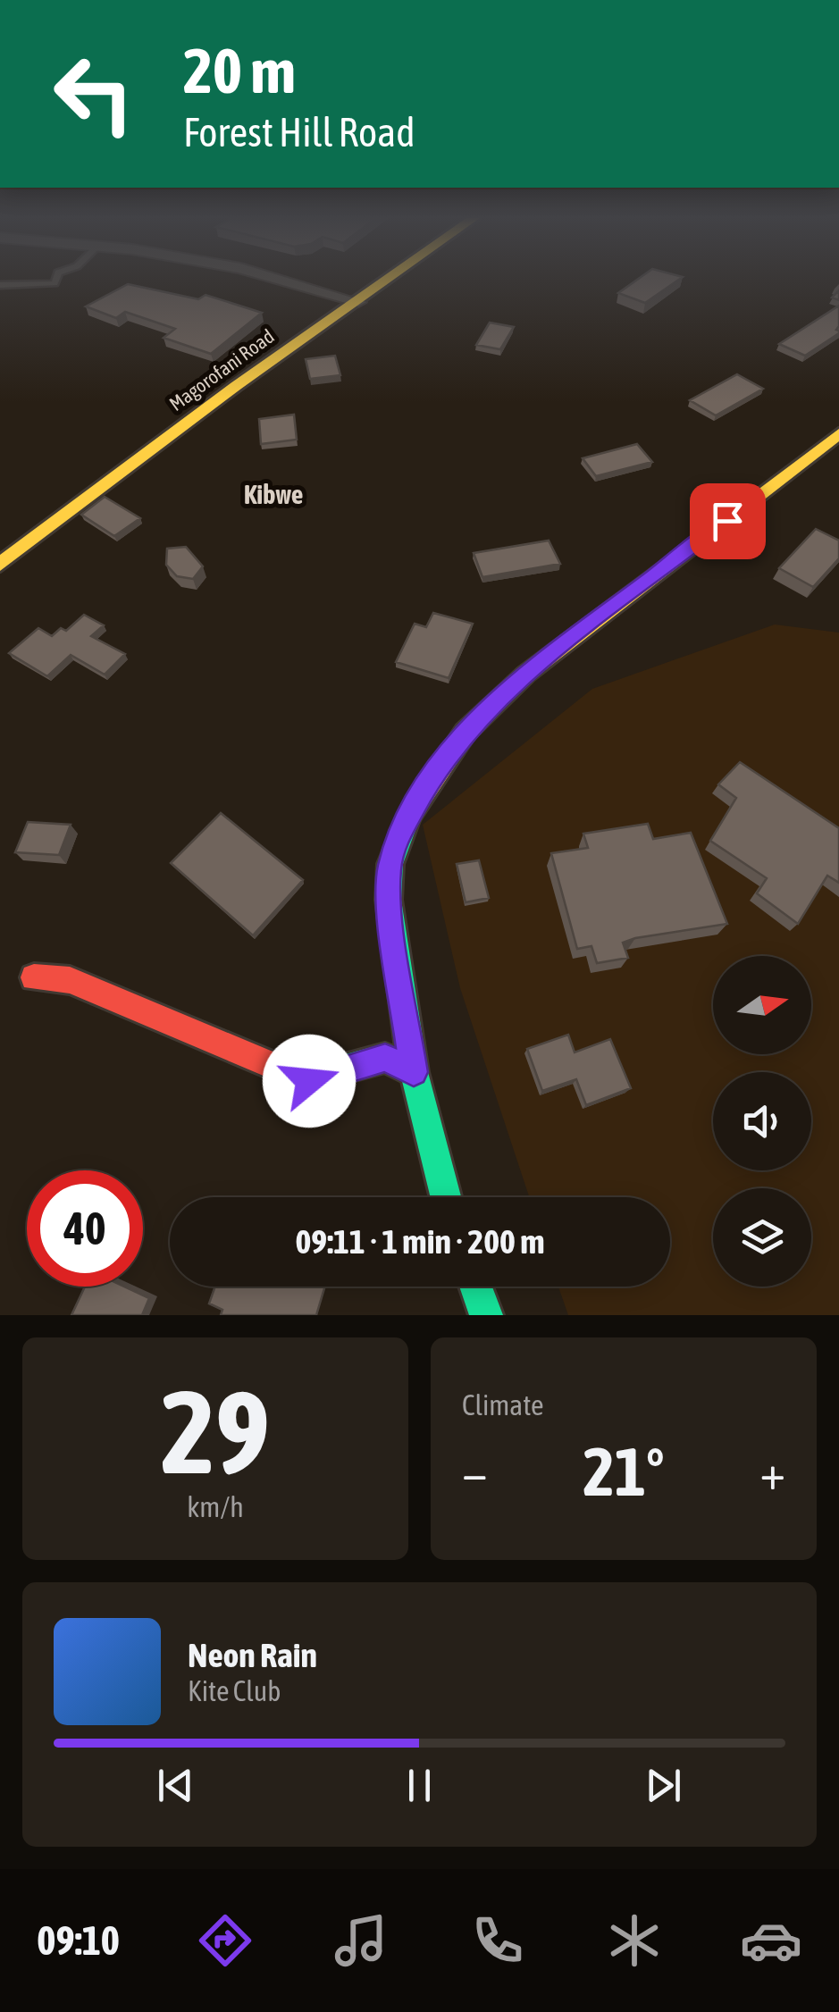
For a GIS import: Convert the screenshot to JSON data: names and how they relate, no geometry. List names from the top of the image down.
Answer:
{
  "streets": {
    "street": ["Magorofani Road"]
  },
  "districts": ["Kibwe"],
  "north": "right",
  "page": {
    "turn": ["20 m", "Forest Hill Road"],
    "limit": "40",
    "trip": "09:11 · 1 min · 200 m",
    "tile": [
      ["29", "km/h"],
      "Climate"
    ],
    "heat": ["−", "21°", "+"],
    "song": ["Neon Rain", "Kite Club"],
    "tabs": "09:10"
  }
}
